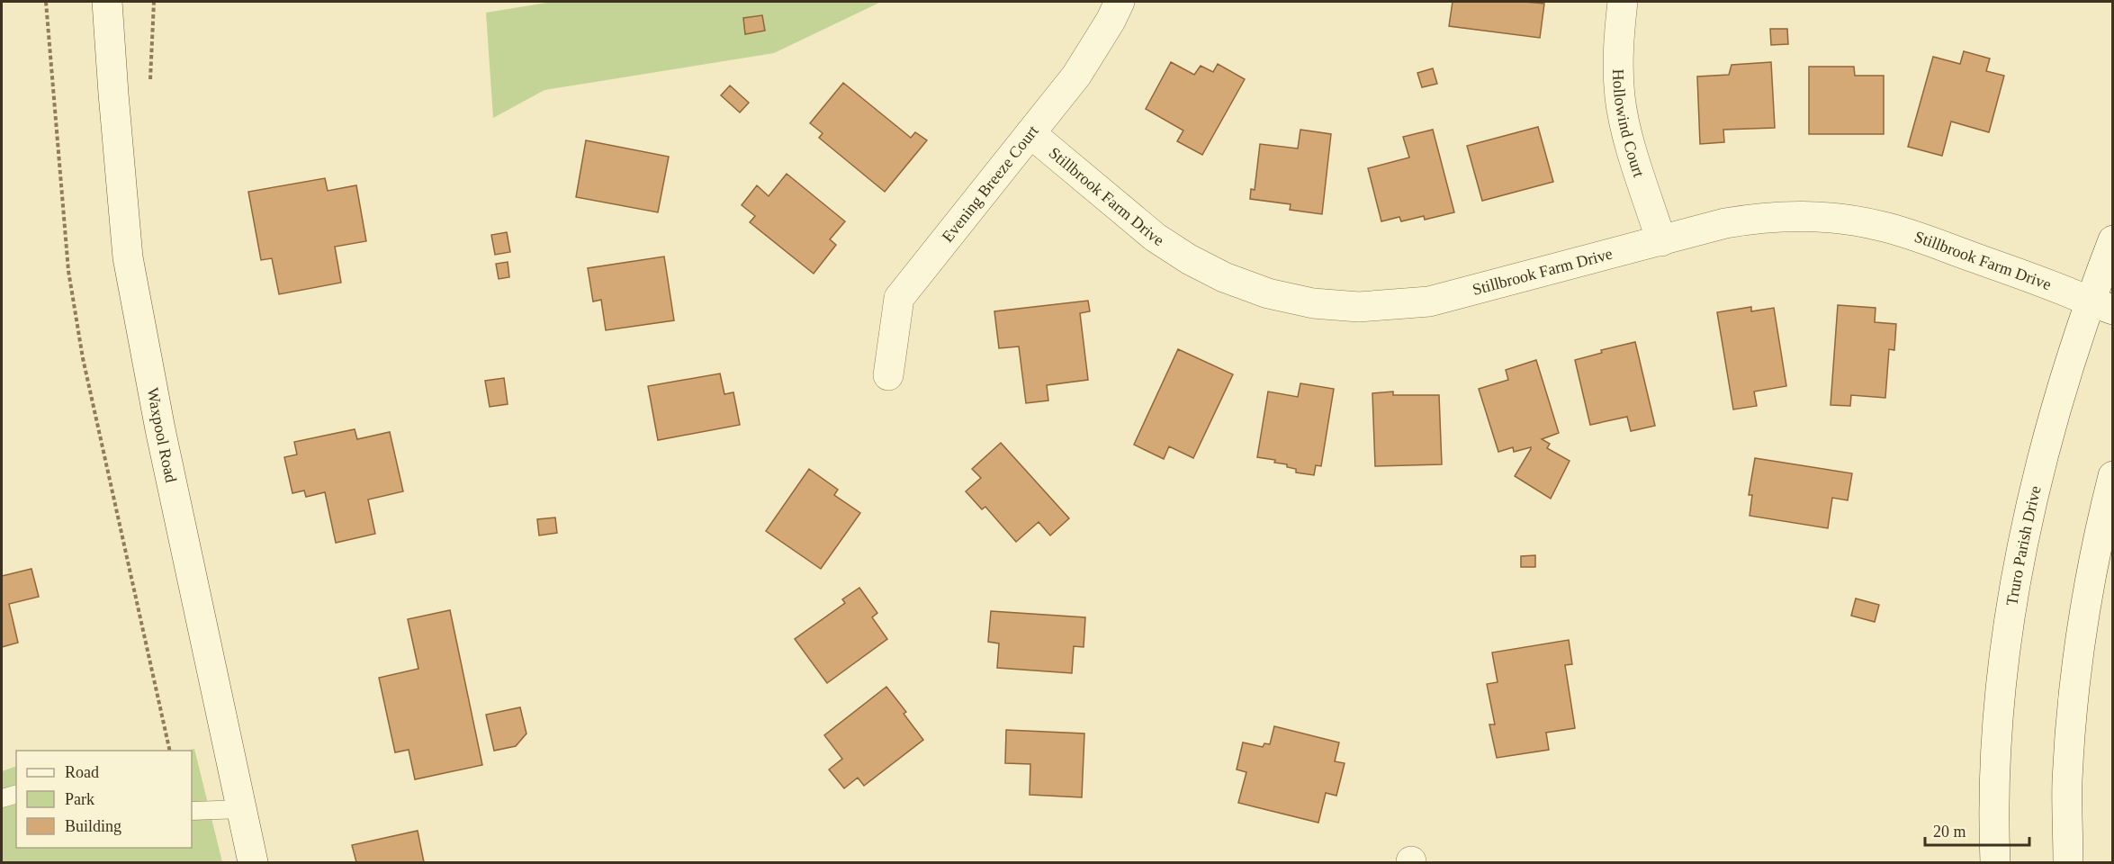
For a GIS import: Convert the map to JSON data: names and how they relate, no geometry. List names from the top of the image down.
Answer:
{
  "streets": {
    "street": [
      "Hollowind Court",
      "Evening Breeze Court",
      "Stillbrook Farm Drive",
      "Waxpool Road",
      "Truro Parish Drive"
    ]
  },
  "crossings": [
    ["Hollowind Court", "Stillbrook Farm Drive"],
    ["Evening Breeze Court", "Stillbrook Farm Drive"],
    ["Stillbrook Farm Drive", "Truro Parish Drive"]
  ],
  "legend": ["Road", "Park", "Building"],
  "scale_bar": "20 m"
}
